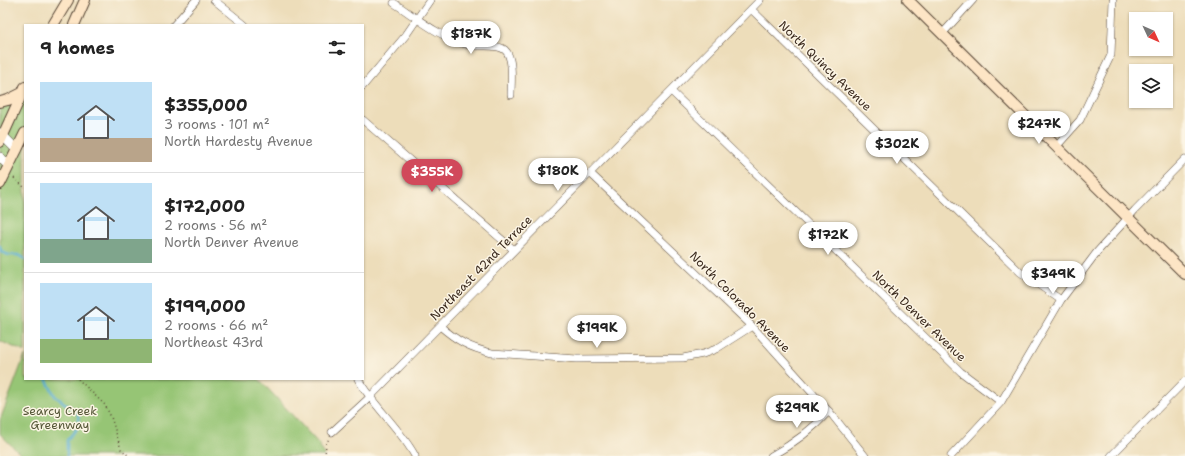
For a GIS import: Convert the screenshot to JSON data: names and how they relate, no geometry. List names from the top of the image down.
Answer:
{
  "streets": {
    "street": [
      "North Quincy Avenue",
      "Northeast 42nd Terrace",
      "North Colorado Avenue",
      "North Denver Avenue"
    ]
  },
  "crossings": [
    ["North Quincy Avenue", "Northeast 42nd Terrace"],
    ["Northeast 42nd Terrace", "North Colorado Avenue"],
    ["Northeast 42nd Terrace", "North Denver Avenue"]
  ],
  "parks": ["Searcy Creek Greenway"],
  "north": "bottom right",
  "page": {
    "price": [
      "$187K",
      "$247K",
      "$302K",
      "$180K",
      "$355K",
      "$172K",
      "$349K",
      "$199K",
      "$299K"
    ],
    "heading": "9 homes",
    "list": [
      {
        "name": "$355,000",
        "note": "3 rooms · 101 m² · North Hardesty Avenue"
      },
      {
        "name": "$172,000",
        "note": "2 rooms · 56 m² · North Denver Avenue"
      },
      {
        "name": "$199,000",
        "note": "2 rooms · 66 m² · Northeast 43rd"
      }
    ]
  }
}
